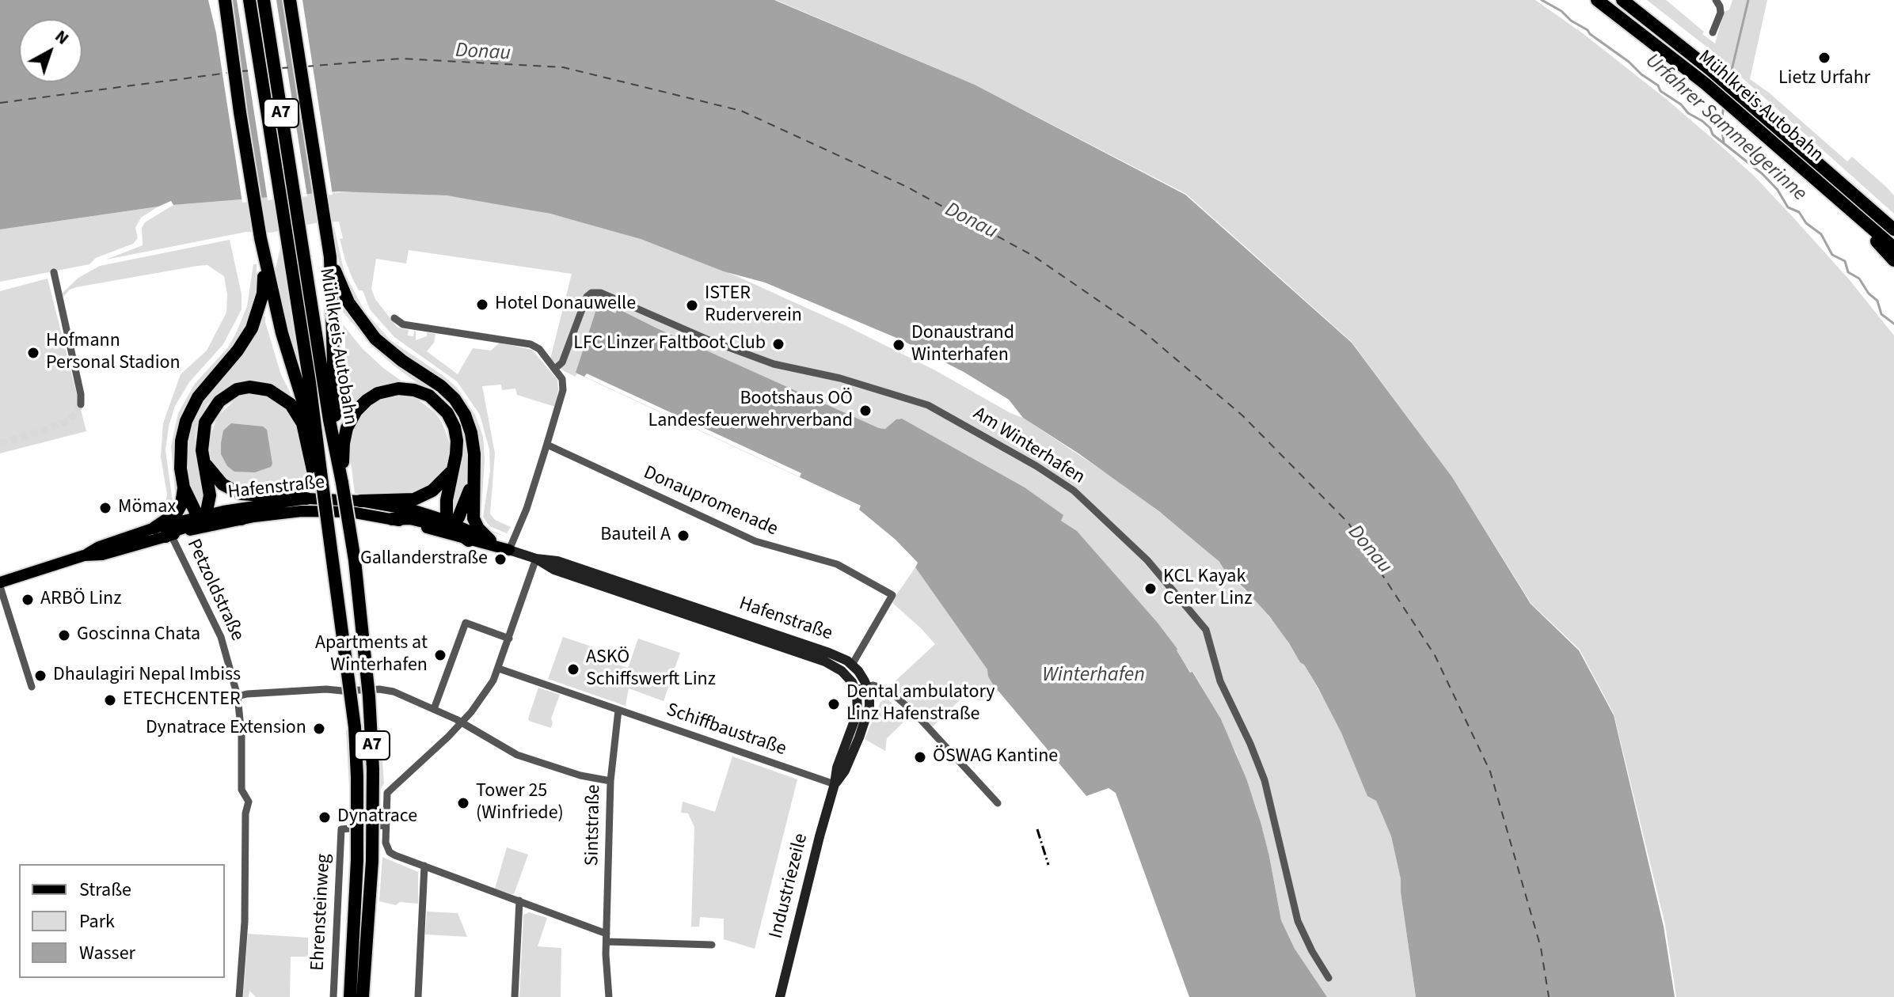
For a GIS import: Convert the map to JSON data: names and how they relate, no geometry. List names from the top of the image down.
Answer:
{
  "streets": {
    "highway": ["Mühlkreis Autobahn", "A7"],
    "main road": ["Hafenstraße", "Industriezeile"],
    "street": [
      "Am Winterhafen",
      "Donaupromenade",
      "Petzoldstraße",
      "Schiffbaustraße",
      "Sintstraße",
      "Ehrensteinweg"
    ]
  },
  "crossings": [
    ["Mühlkreis Autobahn", "A7"],
    ["Hafenstraße", "Donaupromenade"],
    ["Hafenstraße", "Petzoldstraße"],
    ["Schiffbaustraße", "Sintstraße"],
    ["Schiffbaustraße", "Industriezeile"]
  ],
  "water": ["Donau", "Urfahrer Sammelgerinne", "Winterhafen"],
  "places": [
    "Lietz Urfahr",
    "Hotel Donauwelle",
    "ISTER Ruderverein",
    "LFC Linzer Faltboot Club",
    "Donaustrand Winterhafen",
    "Hofmann Personal Stadion",
    "Bootshaus OÖ Landesfeuerwehrverband",
    "Mömax",
    "Bauteil A",
    "Gallanderstraße",
    "KCL Kayak Center Linz",
    "ARBÖ Linz",
    "Goscinna Chata",
    "Apartments at Winterhafen",
    "ASKÖ Schiffswerft Linz",
    "Dhaulagiri Nepal Imbiss",
    "ETECHCENTER",
    "Dental ambulatory Linz Hafenstraße",
    "Dynatrace Extension",
    "ÖSWAG Kantine",
    "Tower 25 (Winfriede)",
    "Dynatrace"
  ],
  "legend": ["Straße", "Park", "Wasser"],
  "north": "top right"
}
